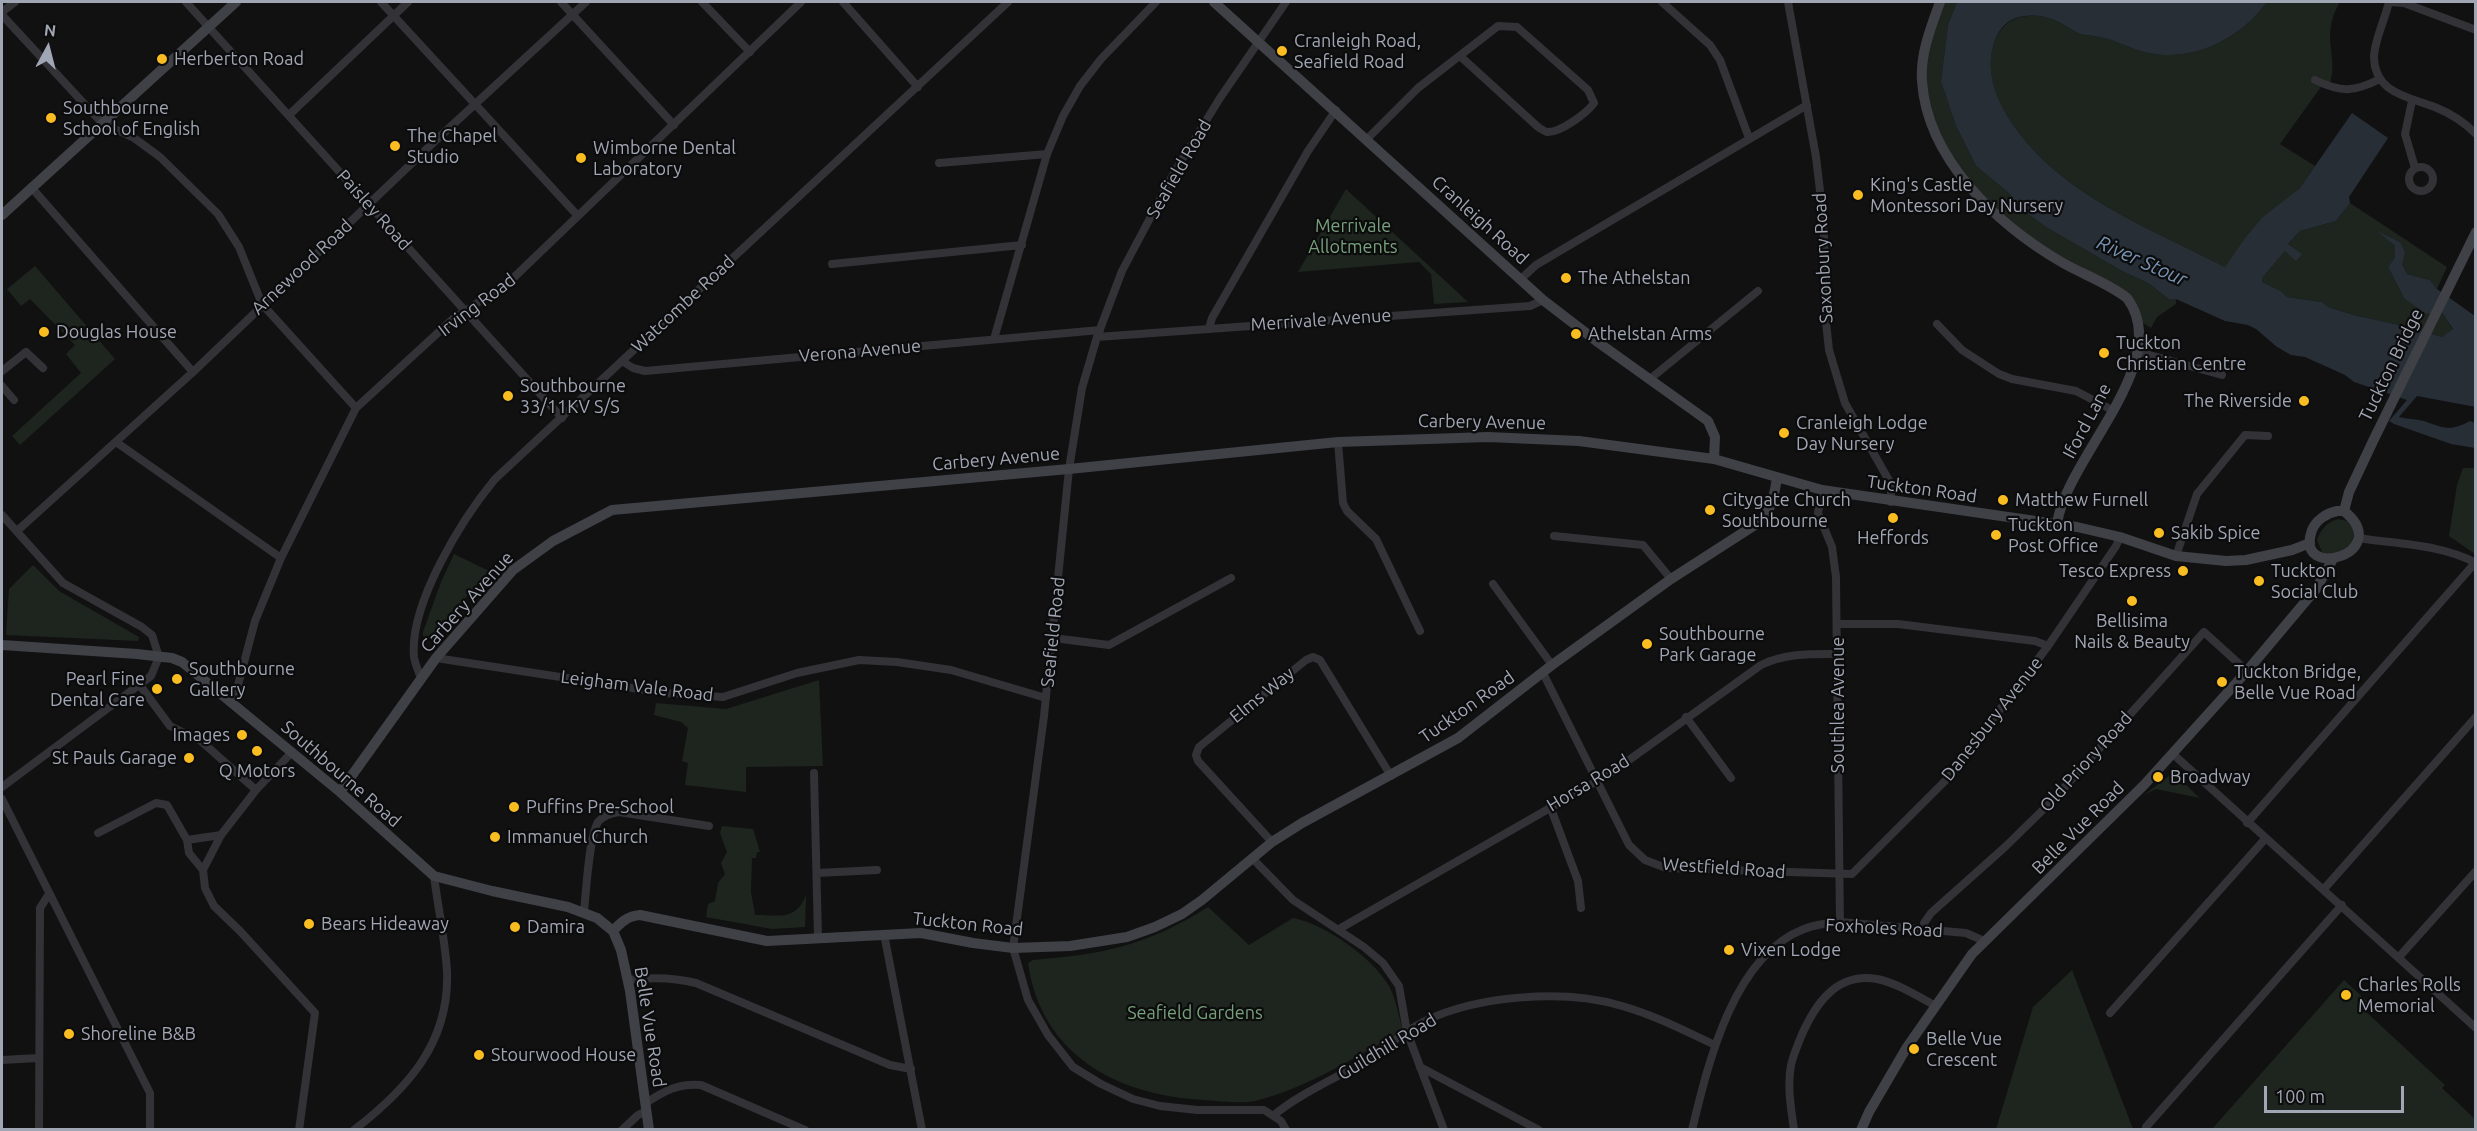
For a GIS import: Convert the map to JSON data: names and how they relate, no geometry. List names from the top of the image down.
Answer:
{
  "streets": {
    "street": [
      "Seafield Road",
      "Paisley Road",
      "Cranleigh Road",
      "Saxonbury Road",
      "Arnewood Road",
      "Watcombe Road",
      "Irving Road",
      "Merrivale Avenue",
      "Verona Avenue",
      "Tuckton Bridge",
      "Iford Lane",
      "Carbery Avenue",
      "Tuckton Road",
      "Leigham Vale Road",
      "Elms Way",
      "Southlea Avenue",
      "Danesbury Avenue",
      "Old Priory Road",
      "Southbourne Road",
      "Horsa Road",
      "Belle Vue Road",
      "Westfield Road",
      "Foxholes Road",
      "Guildhill Road"
    ]
  },
  "crossings": [
    ["Seafield Road", "Cranleigh Road"],
    ["Seafield Road", "Merrivale Avenue"],
    ["Seafield Road", "Verona Avenue"],
    ["Seafield Road", "Carbery Avenue"],
    ["Seafield Road", "Tuckton Road"],
    ["Seafield Road", "Leigham Vale Road"],
    ["Seafield Road", "Guildhill Road"],
    ["Paisley Road", "Arnewood Road"],
    ["Paisley Road", "Watcombe Road"],
    ["Paisley Road", "Irving Road"],
    ["Cranleigh Road", "Merrivale Avenue"],
    ["Cranleigh Road", "Carbery Avenue"],
    ["Saxonbury Road", "Tuckton Road"],
    ["Watcombe Road", "Verona Avenue"],
    ["Watcombe Road", "Carbery Avenue"],
    ["Irving Road", "Southbourne Road"],
    ["Merrivale Avenue", "Verona Avenue"],
    ["Tuckton Bridge", "Tuckton Road"],
    ["Tuckton Bridge", "Belle Vue Road"],
    ["Iford Lane", "Tuckton Road"],
    ["Carbery Avenue", "Tuckton Road"],
    ["Carbery Avenue", "Leigham Vale Road"],
    ["Carbery Avenue", "Southbourne Road"],
    ["Tuckton Road", "Elms Way"],
    ["Tuckton Road", "Southlea Avenue"],
    ["Tuckton Road", "Danesbury Avenue"],
    ["Tuckton Road", "Southbourne Road"],
    ["Tuckton Road", "Belle Vue Road"],
    ["Tuckton Road", "Westfield Road"],
    ["Southlea Avenue", "Danesbury Avenue"],
    ["Southlea Avenue", "Horsa Road"],
    ["Southlea Avenue", "Westfield Road"],
    ["Southlea Avenue", "Foxholes Road"],
    ["Danesbury Avenue", "Westfield Road"],
    ["Old Priory Road", "Belle Vue Road"],
    ["Old Priory Road", "Foxholes Road"],
    ["Southbourne Road", "Belle Vue Road"],
    ["Horsa Road", "Westfield Road"],
    ["Belle Vue Road", "Foxholes Road"],
    ["Foxholes Road", "Guildhill Road"]
  ],
  "water": ["River Stour"],
  "parks": ["Merrivale Allotments", "Seafield Gardens"],
  "places": [
    "Cranleigh Road, Seafield Road",
    "Herberton Road",
    "Southbourne School of English",
    "The Chapel Studio",
    "Wimborne Dental Laboratory",
    "King's Castle Montessori Day Nursery",
    "The Athelstan",
    "Douglas House",
    "Athelstan Arms",
    "Tuckton Christian Centre",
    "Southbourne 33/11KV S/S",
    "The Riverside",
    "Cranleigh Lodge Day Nursery",
    "Matthew Furnell",
    "Citygate Church Southbourne",
    "Heffords",
    "Sakib Spice",
    "Tuckton Post Office",
    "Tesco Express",
    "Tuckton Social Club",
    "Bellisima Nails & Beauty",
    "Southbourne Park Garage",
    "Southbourne Gallery",
    "Tuckton Bridge, Belle Vue Road",
    "Pearl Fine Dental Care",
    "Images",
    "Q Motors",
    "St Pauls Garage",
    "Broadway",
    "Puffins Pre-School",
    "Immanuel Church",
    "Bears Hideaway",
    "Damira",
    "Vixen Lodge",
    "Charles Rolls Memorial",
    "Shoreline B&B",
    "Belle Vue Crescent",
    "Stourwood House"
  ],
  "scale_bar": "100 m",
  "north": "top"
}
